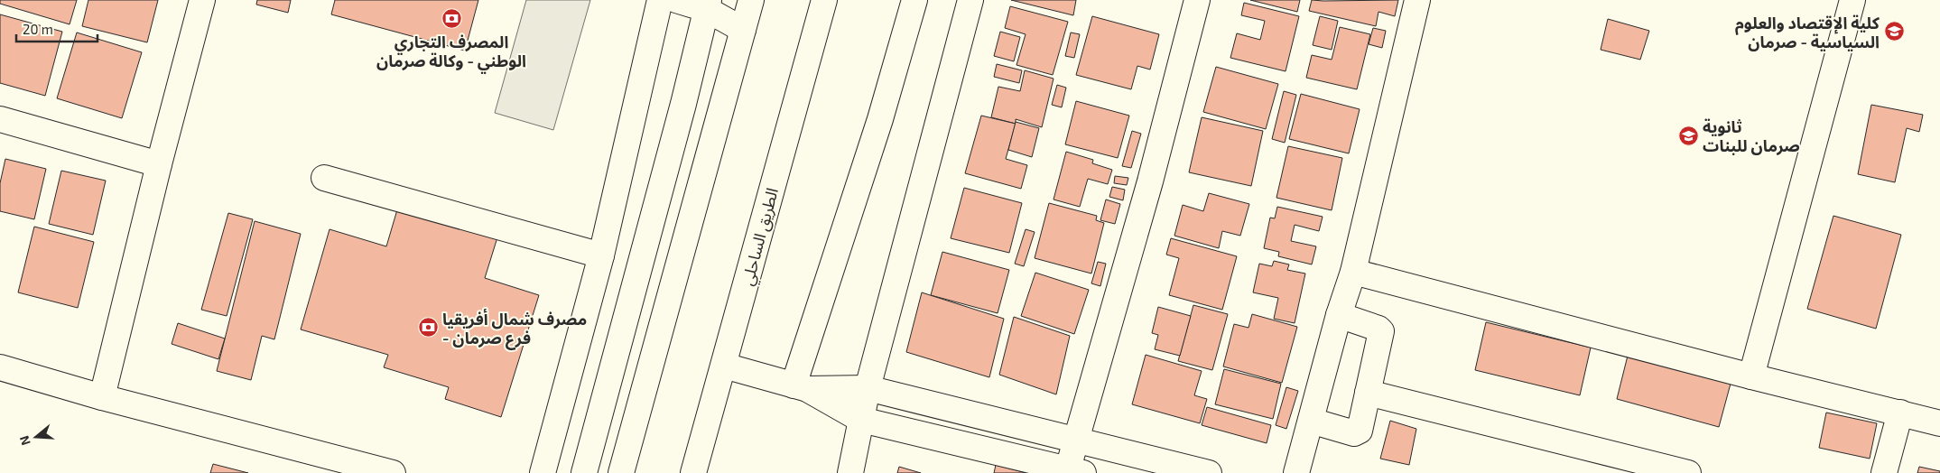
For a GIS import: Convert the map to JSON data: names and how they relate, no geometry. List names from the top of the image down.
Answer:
{
  "streets": {
    "main road": ["الطريق الساحلي"]
  },
  "places": {
    "bank": ["المصرف التجاري الوطني - وكالة صرمان", "مصرف شمال أفريقيا - فرع صرمان"],
    "school or university": ["كلية الإقتصاد والعلوم السياسية - صرمان", "ثانوية صرمان للبنات"]
  },
  "scale_bar": "20 m",
  "north": "left"
}
